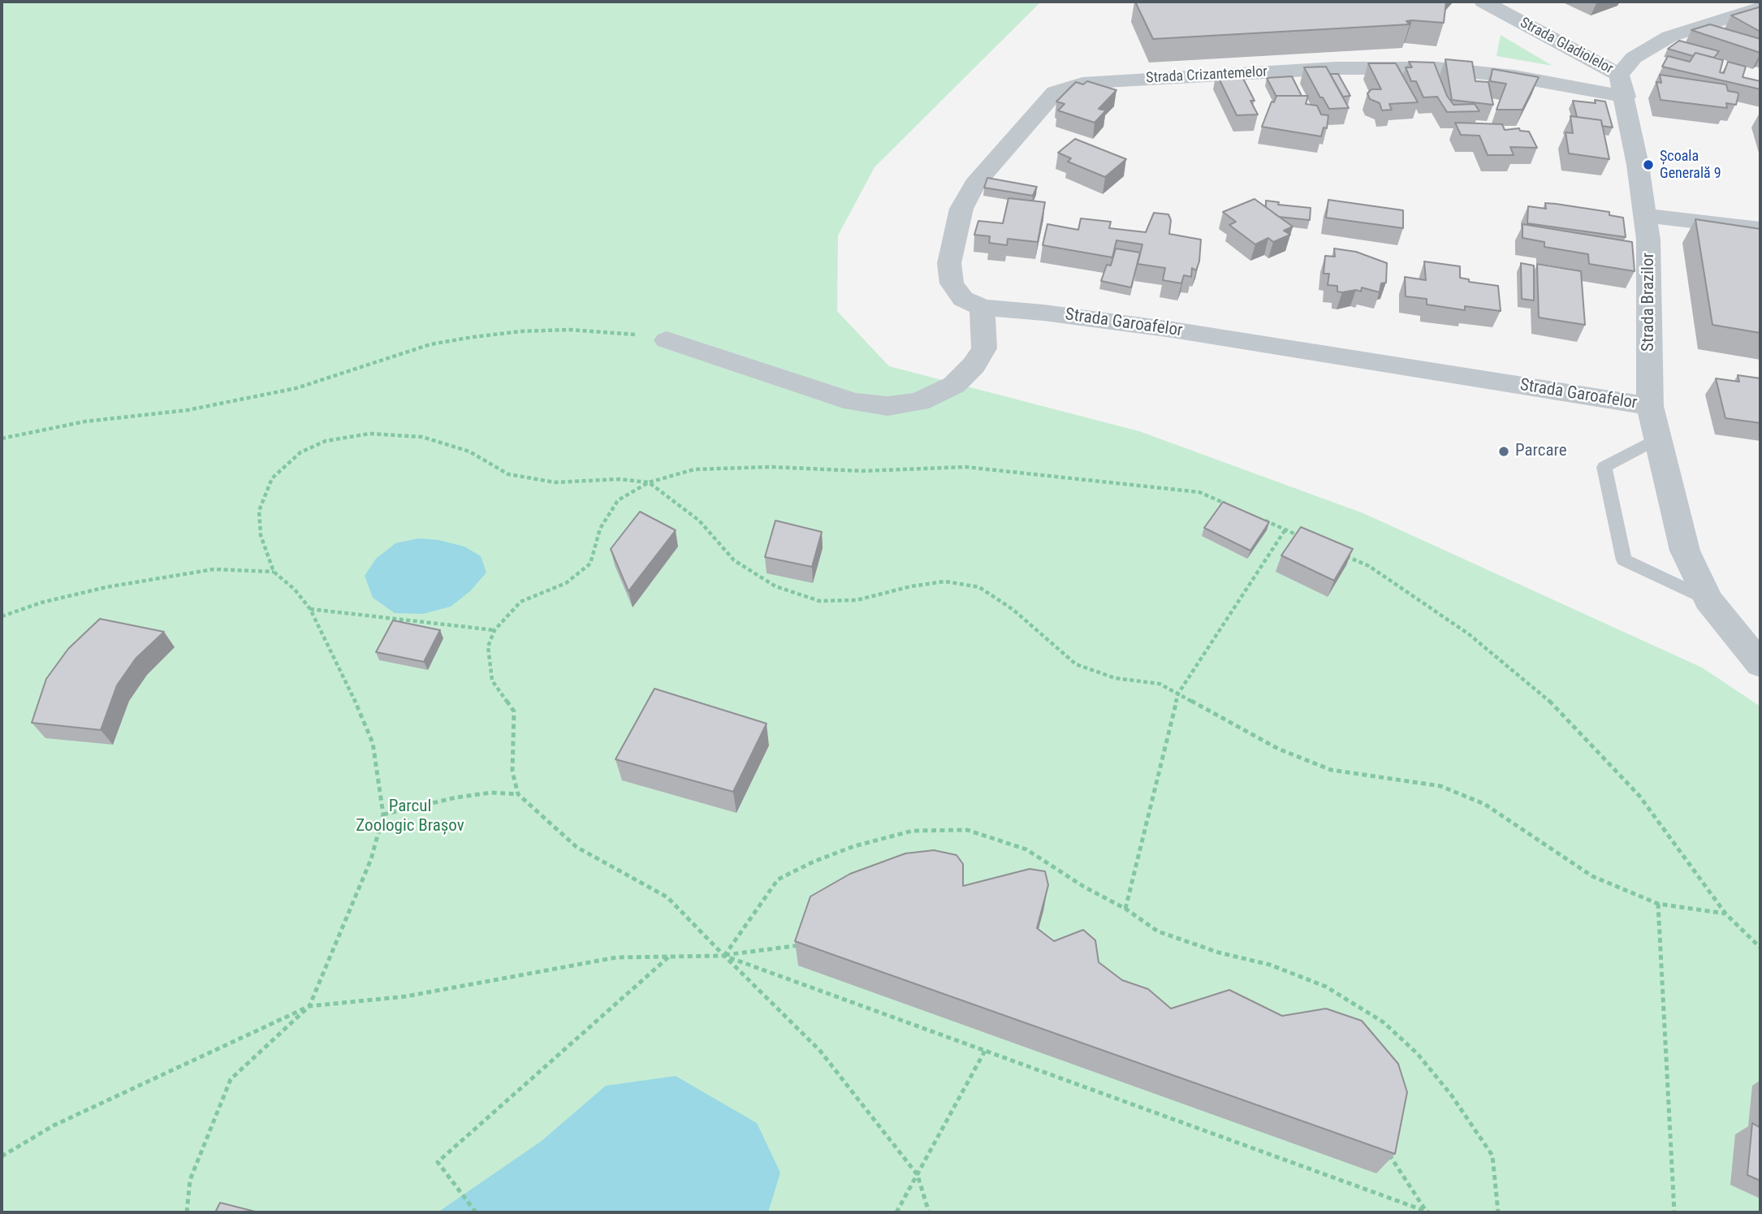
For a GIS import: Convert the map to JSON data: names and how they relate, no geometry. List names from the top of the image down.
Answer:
{
  "streets": {
    "street": [
      "Strada Gladiolelor",
      "Strada Crizantemelor",
      "Strada Brazilor",
      "Strada Garoafelor"
    ]
  },
  "crossings": [
    ["Strada Gladiolelor", "Strada Crizantemelor"],
    ["Strada Gladiolelor", "Strada Brazilor"],
    ["Strada Crizantemelor", "Strada Brazilor"],
    ["Strada Crizantemelor", "Strada Garoafelor"],
    ["Strada Brazilor", "Strada Garoafelor"]
  ],
  "parks": ["Parcul Zoologic Brașov"],
  "places": ["Școala Generală 9", "Parcare"]
}
